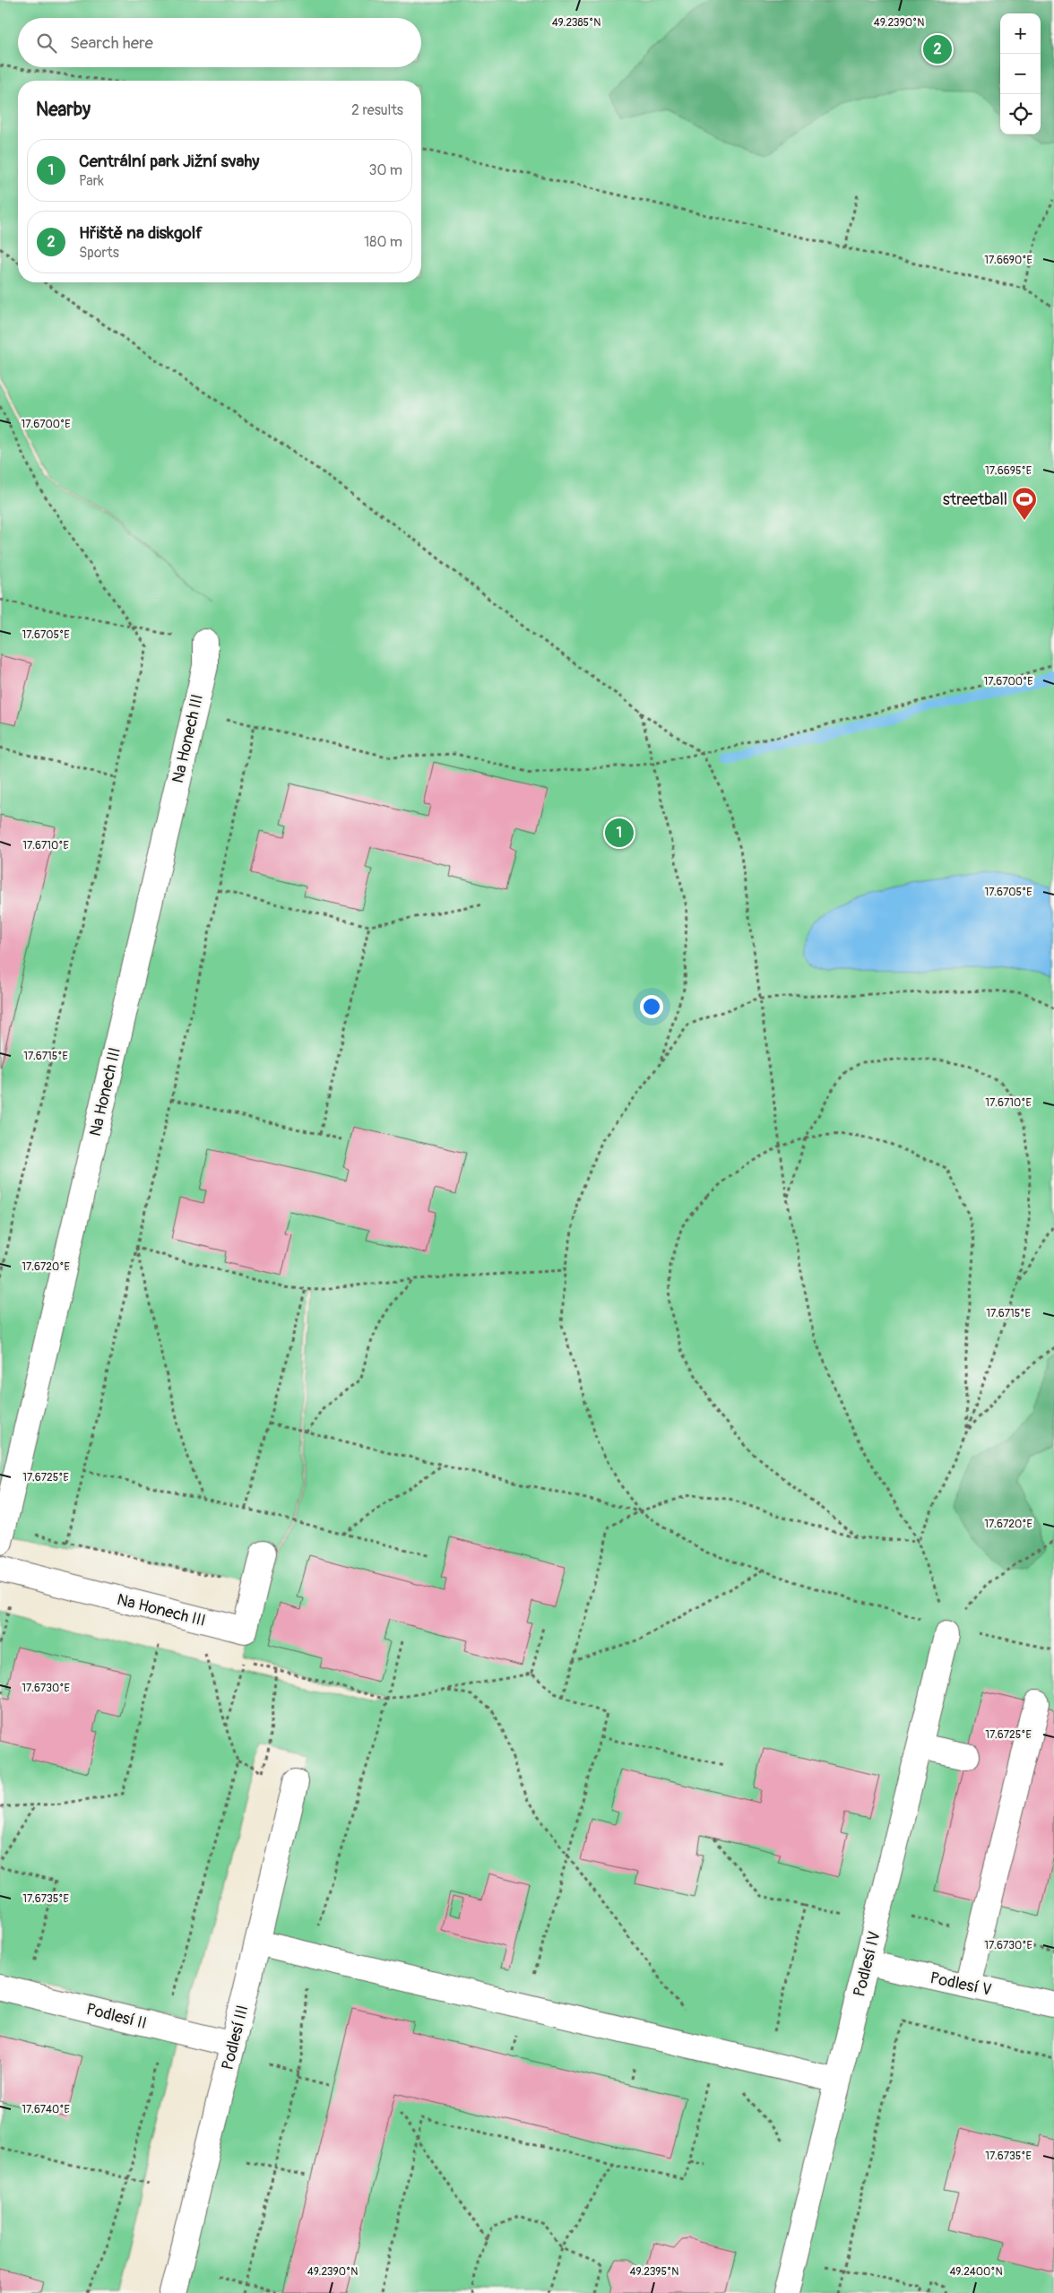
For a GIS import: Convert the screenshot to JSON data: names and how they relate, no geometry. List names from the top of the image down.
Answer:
{
  "streets": {
    "street": [
      "Na Honech III",
      "Podlesí IV",
      "Podlesí V",
      "Podlesí II",
      "Podlesí III"
    ]
  },
  "crossings": [
    ["Podlesí IV", "Podlesí V"],
    ["Podlesí II", "Podlesí III"]
  ],
  "places": {
    "sports": ["streetball"]
  },
  "page": {
    "map_buttons": ["+", "−"],
    "search": "Search here",
    "pins": ["2", "1"],
    "heading": ["Nearby", "2 results"],
    "list": [
      {
        "mark": "1",
        "name": "Centrální park Jižní svahy",
        "note": "Park",
        "value": "30 m"
      },
      {
        "mark": "2",
        "name": "Hřiště na diskgolf",
        "note": "Sports",
        "value": "180 m"
      }
    ]
  },
  "coordinates": [
    "49.2385°N",
    "49.2390°N",
    "17.6690°E",
    "17.6700°E",
    "17.6695°E",
    "17.6705°E",
    "17.6710°E",
    "17.6715°E",
    "17.6720°E",
    "17.6725°E",
    "17.6730°E",
    "17.6735°E",
    "17.6740°E",
    "49.2395°N",
    "49.2400°N"
  ]
}
